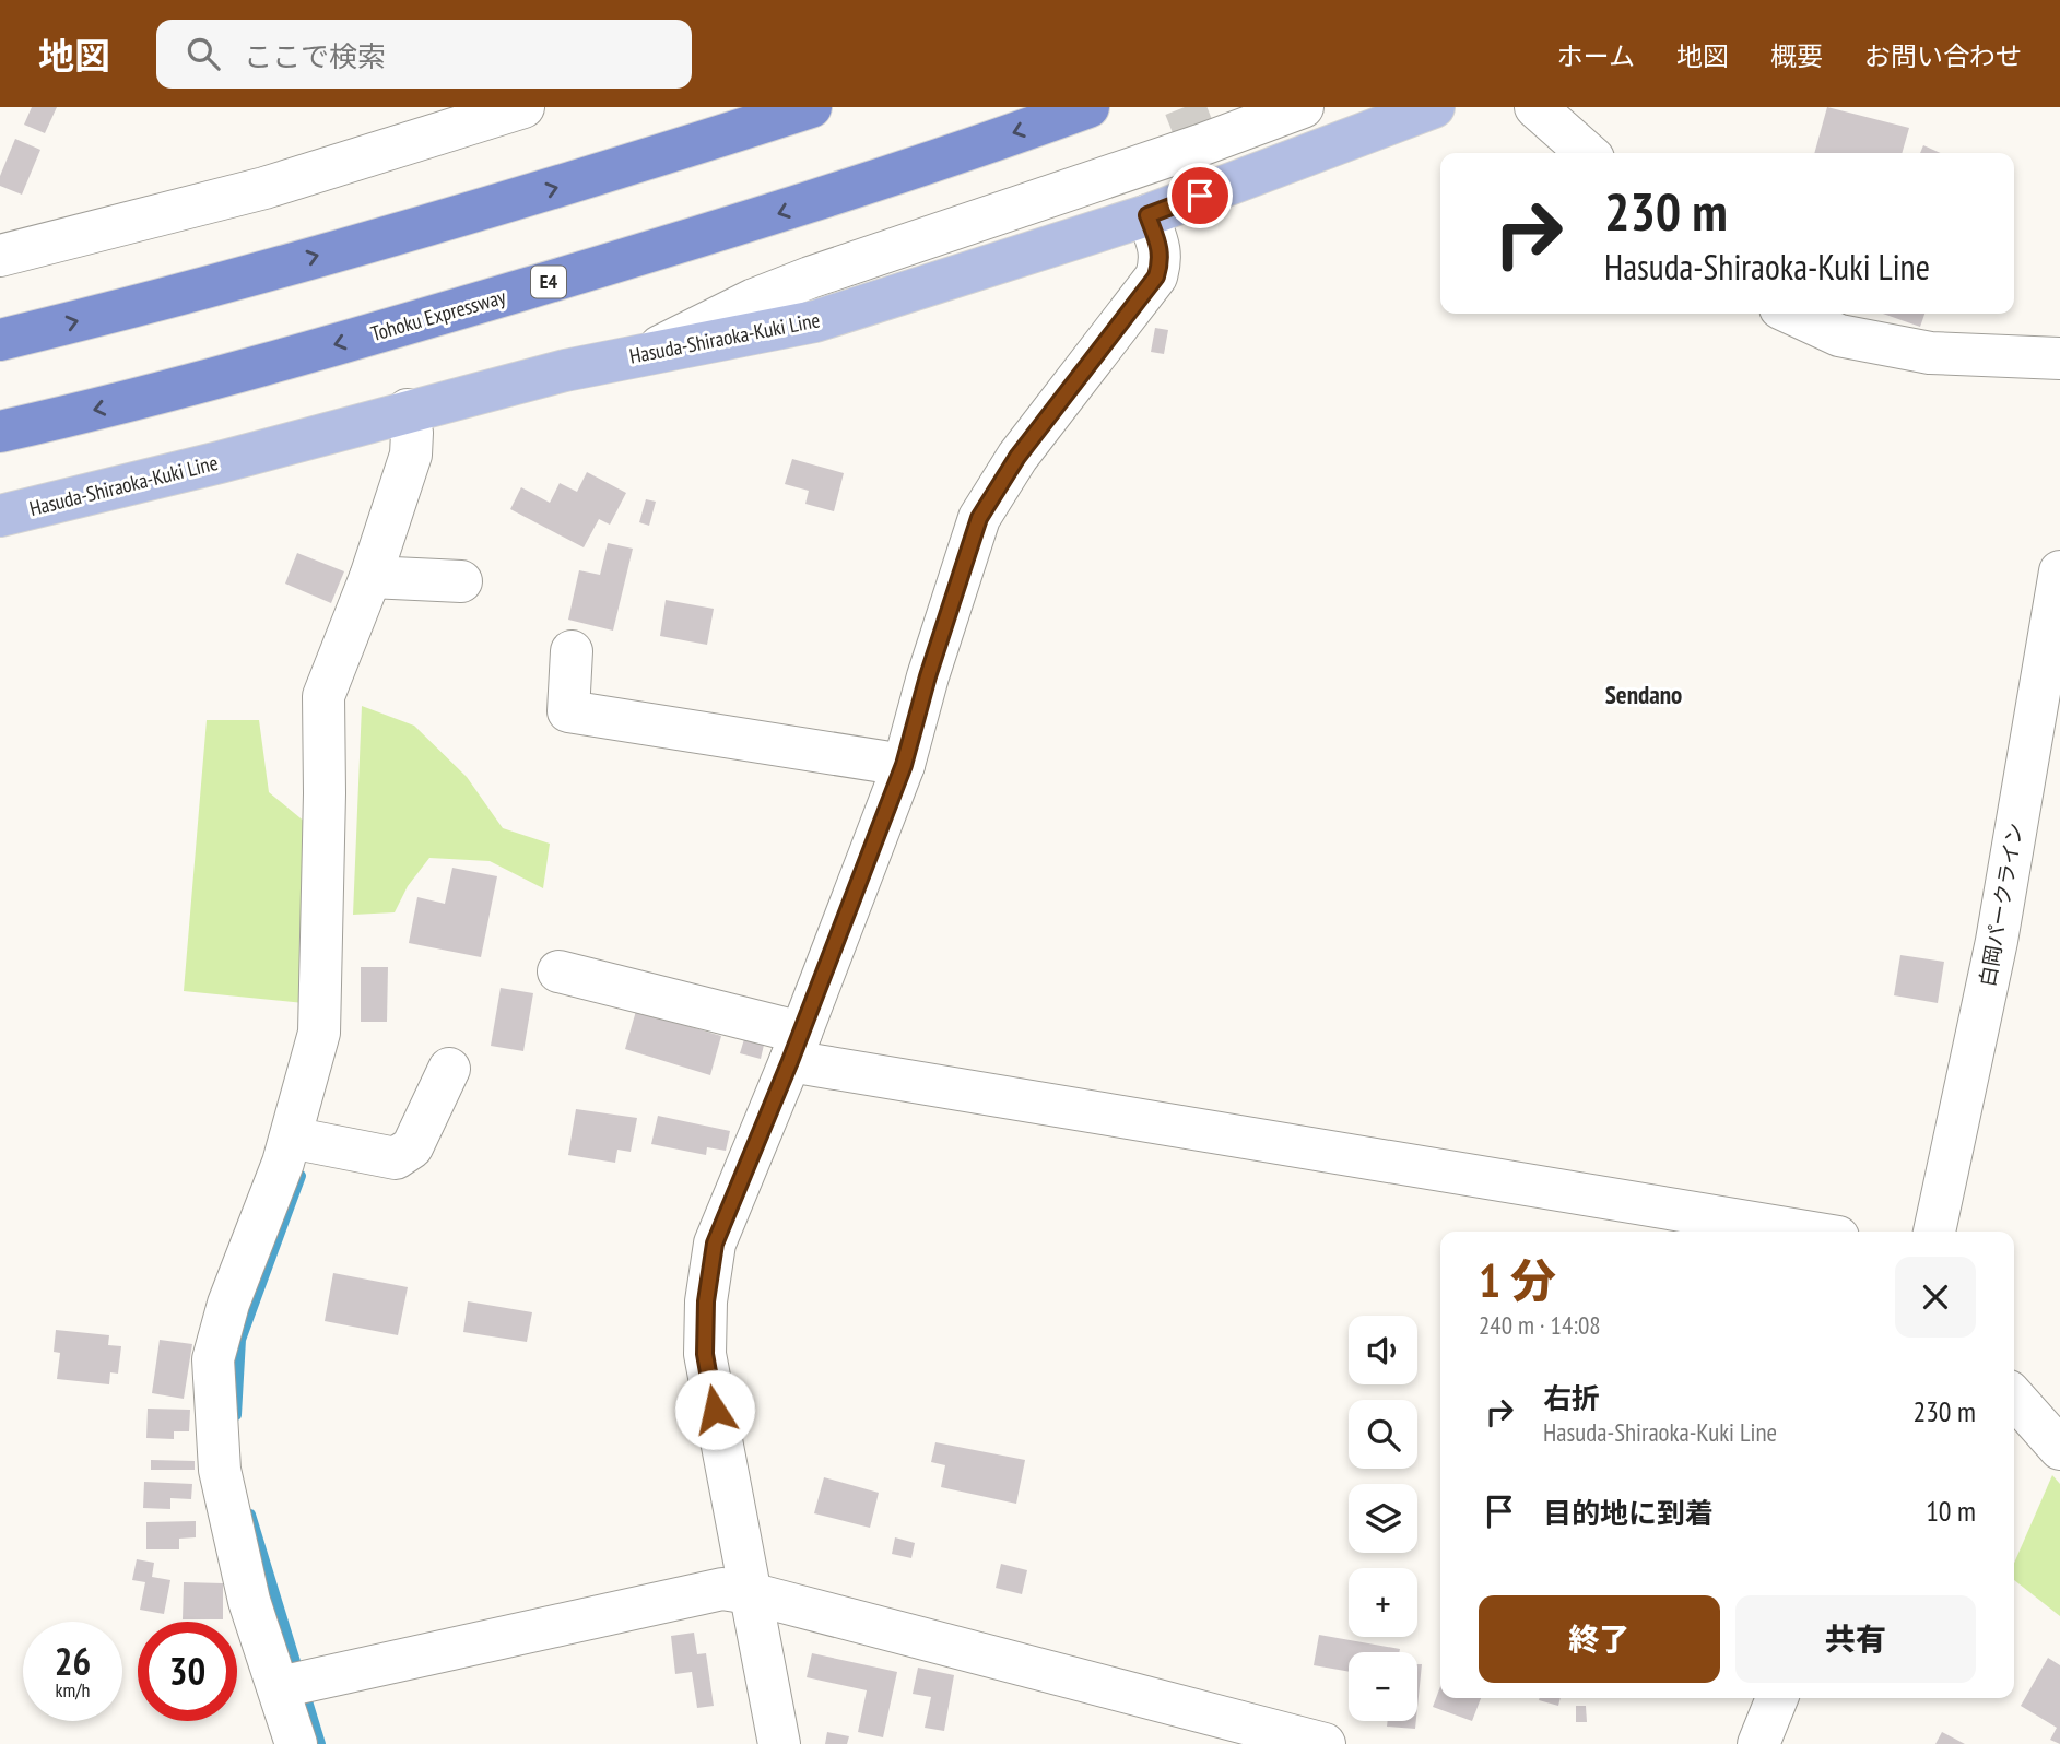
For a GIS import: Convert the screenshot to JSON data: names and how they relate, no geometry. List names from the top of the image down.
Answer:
{
  "streets": {
    "highway": ["E4", "Tohoku Expressway"],
    "main road": ["Hasuda-Shiraoka-Kuki Line"],
    "street": ["白岡パークライン"]
  },
  "districts": ["Sendano"],
  "page": {
    "header": "地図",
    "search": "ここで検索",
    "nav": [
      "ホーム",
      "地図",
      "概要",
      "お問い合わせ"
    ],
    "turn": ["230 m", "Hasuda-Shiraoka-Kuki Line"],
    "heading": ["1 分", "240 m · 14:08"],
    "map_buttons": ["+", "−"],
    "list": [
      {
        "name": "右折",
        "note": "Hasuda-Shiraoka-Kuki Line",
        "value": "230 m"
      },
      {
        "name": "目的地に到着",
        "value": "10 m"
      }
    ],
    "buttons": ["終了", "共有"],
    "speed": "26 km/h",
    "limit": "30"
  }
}
